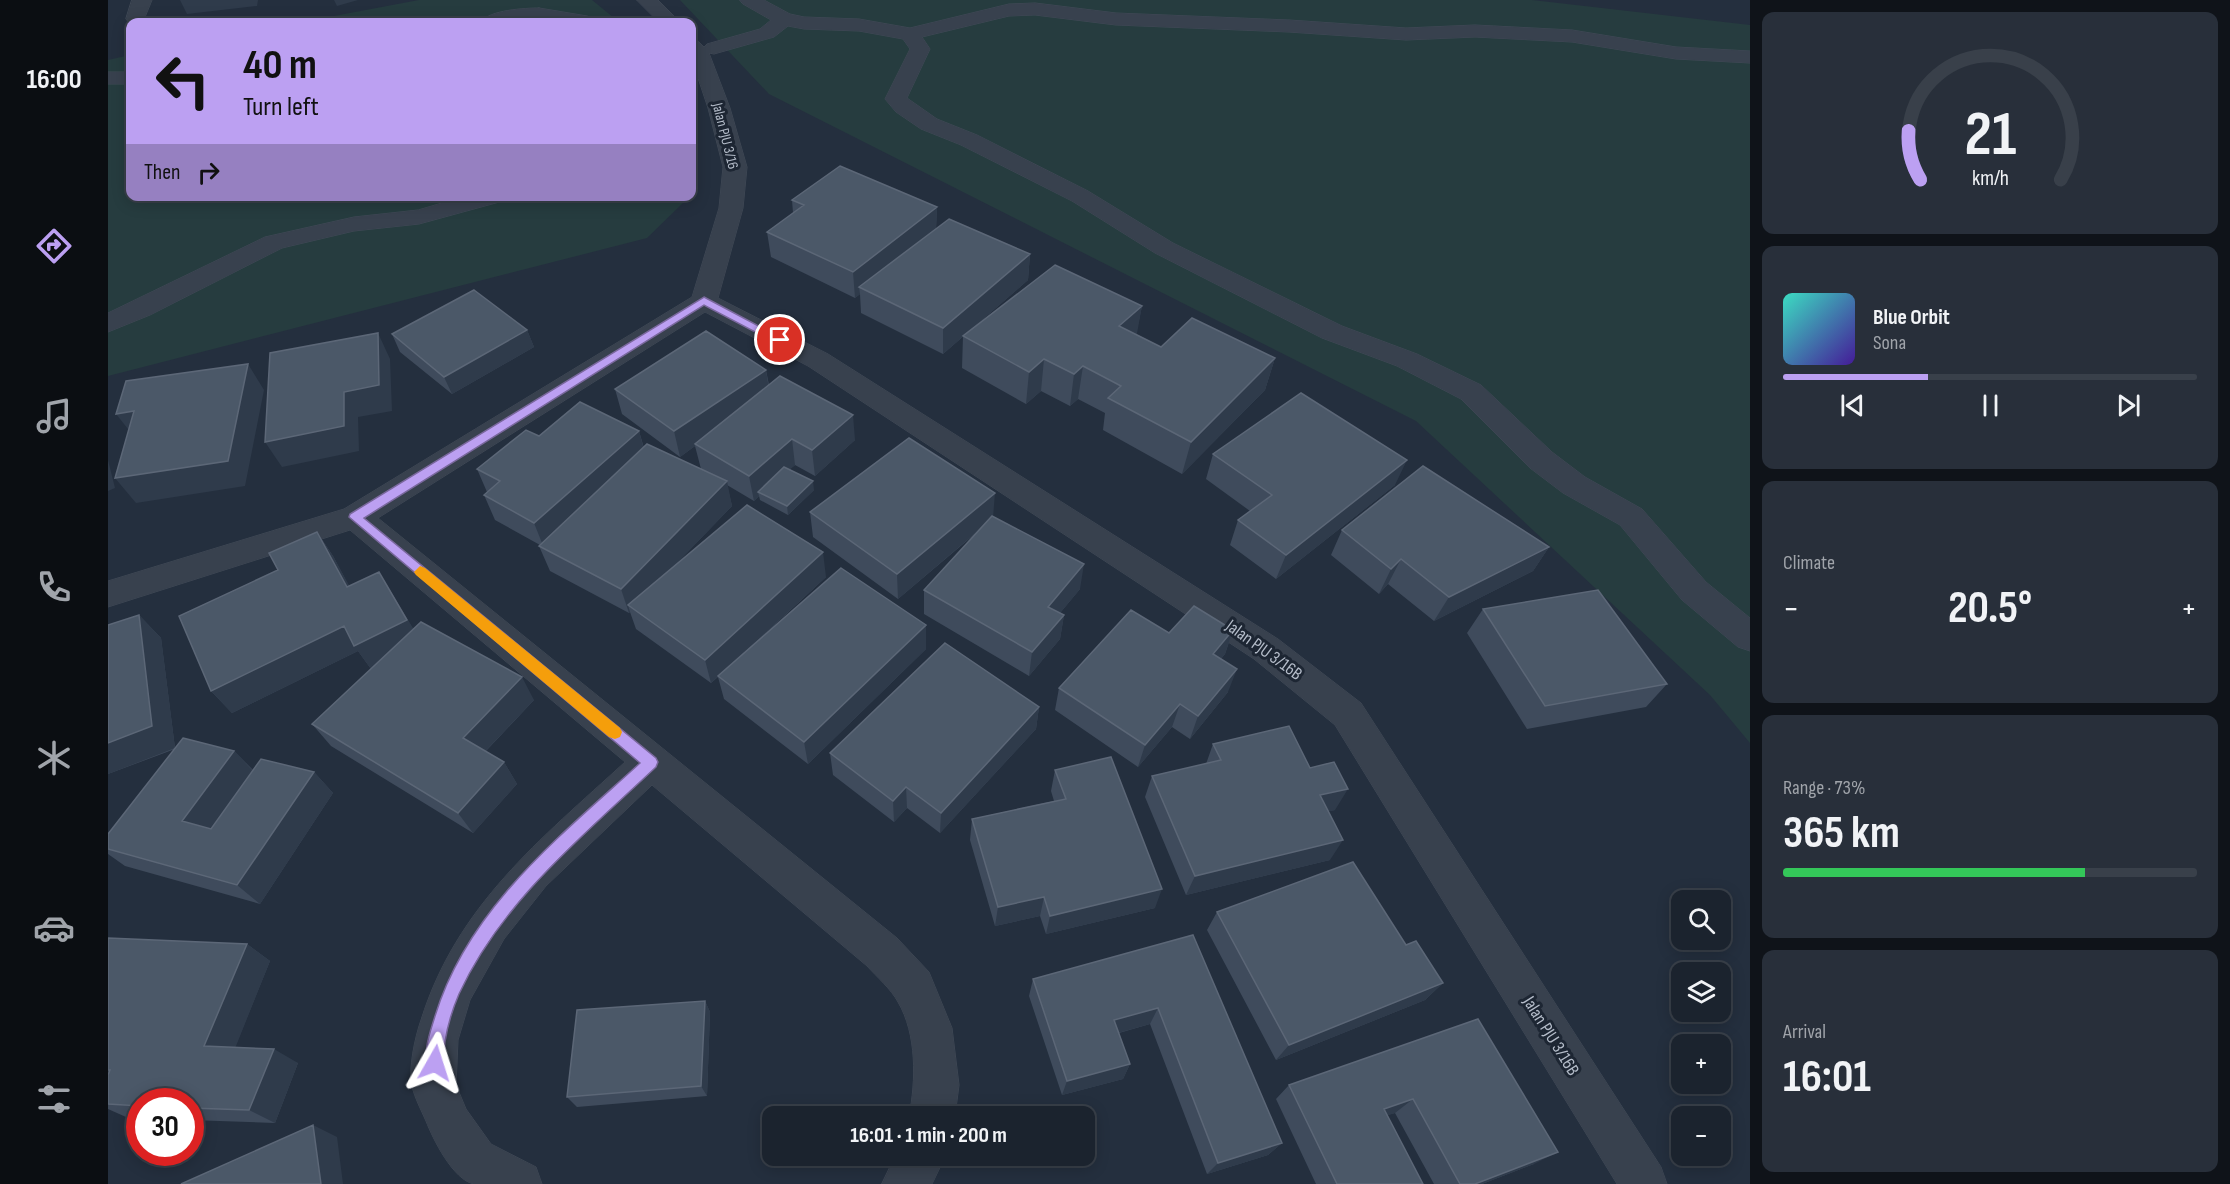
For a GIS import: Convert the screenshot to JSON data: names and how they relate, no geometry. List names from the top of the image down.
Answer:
{
  "streets": {
    "street": ["Jalan PJU 3/16", "Jalan PJU 3/16B"]
  },
  "crossings": [
    ["Jalan PJU 3/16", "Jalan PJU 3/16B"]
  ],
  "page": {
    "tabs": "16:00",
    "turn": ["40 m", "Turn left"],
    "then": "Then",
    "song": ["Blue Orbit", "Sona"],
    "tile": [
      "Climate",
      ["Range · 73%", "365 km"],
      ["Arrival", "16:01"]
    ],
    "heat": ["−", "20.5°", "+"],
    "map_buttons": ["+", "−"],
    "limit": "30",
    "trip": "16:01 · 1 min · 200 m",
    "gauge": ["21", "km/h"]
  }
}
